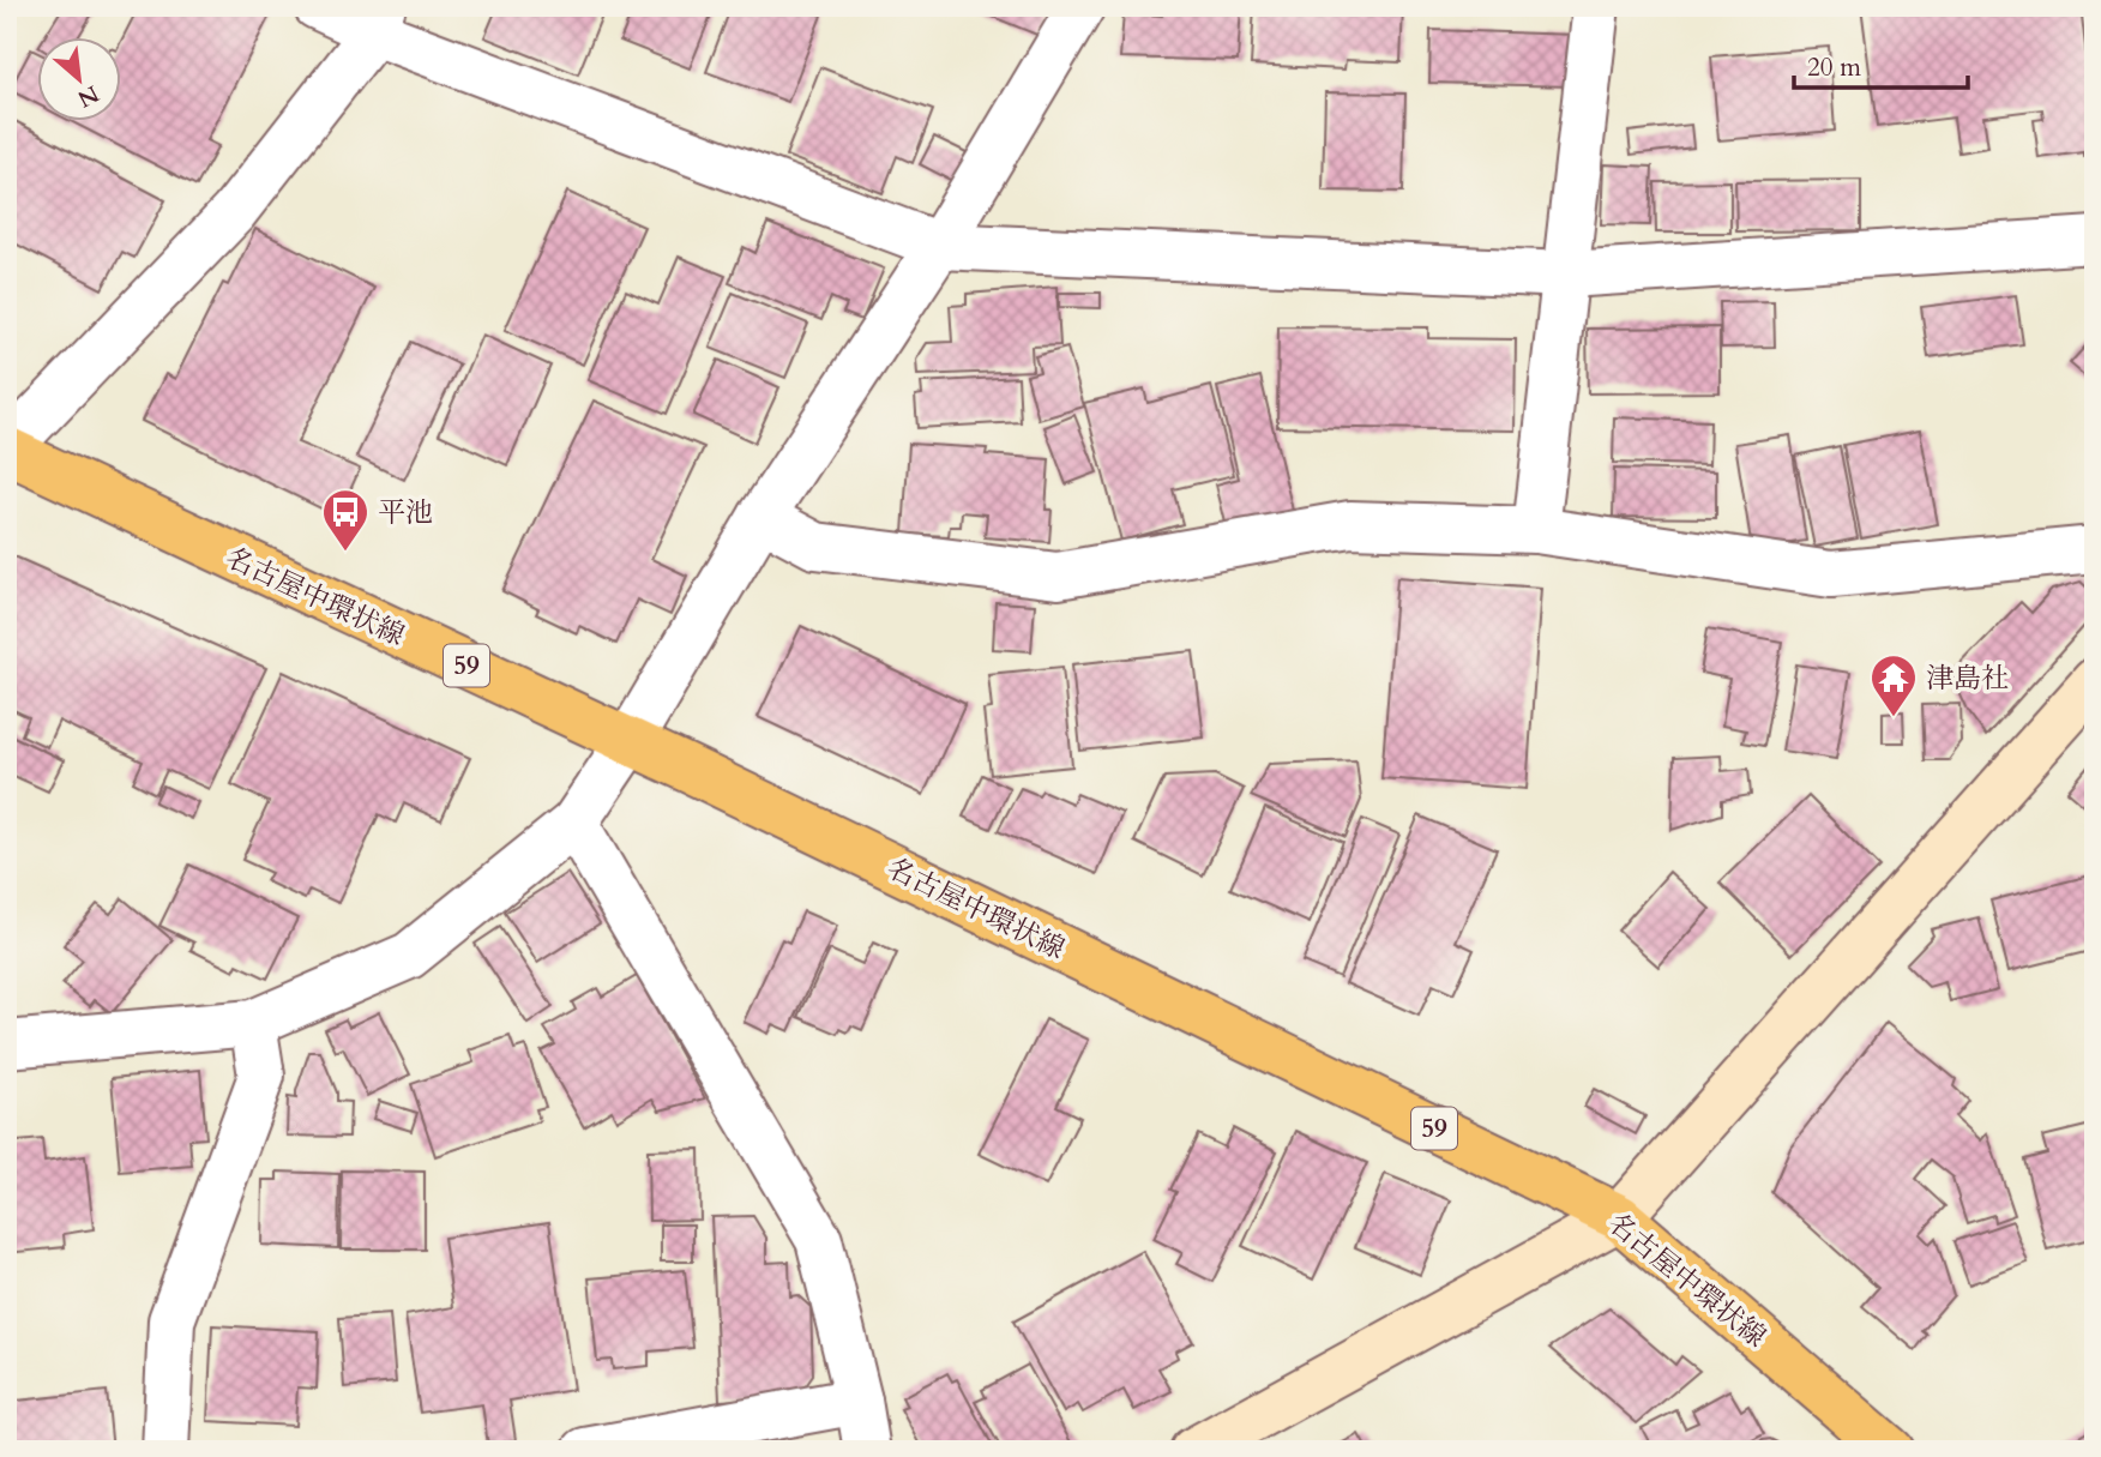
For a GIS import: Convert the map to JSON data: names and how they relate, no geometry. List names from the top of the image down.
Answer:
{
  "streets": {
    "main road": ["名古屋中環状線", "59"]
  },
  "places": {
    "bus stop": ["平池"],
    "temple": ["津島社"]
  },
  "scale_bar": "20 m",
  "north": "bottom right"
}
